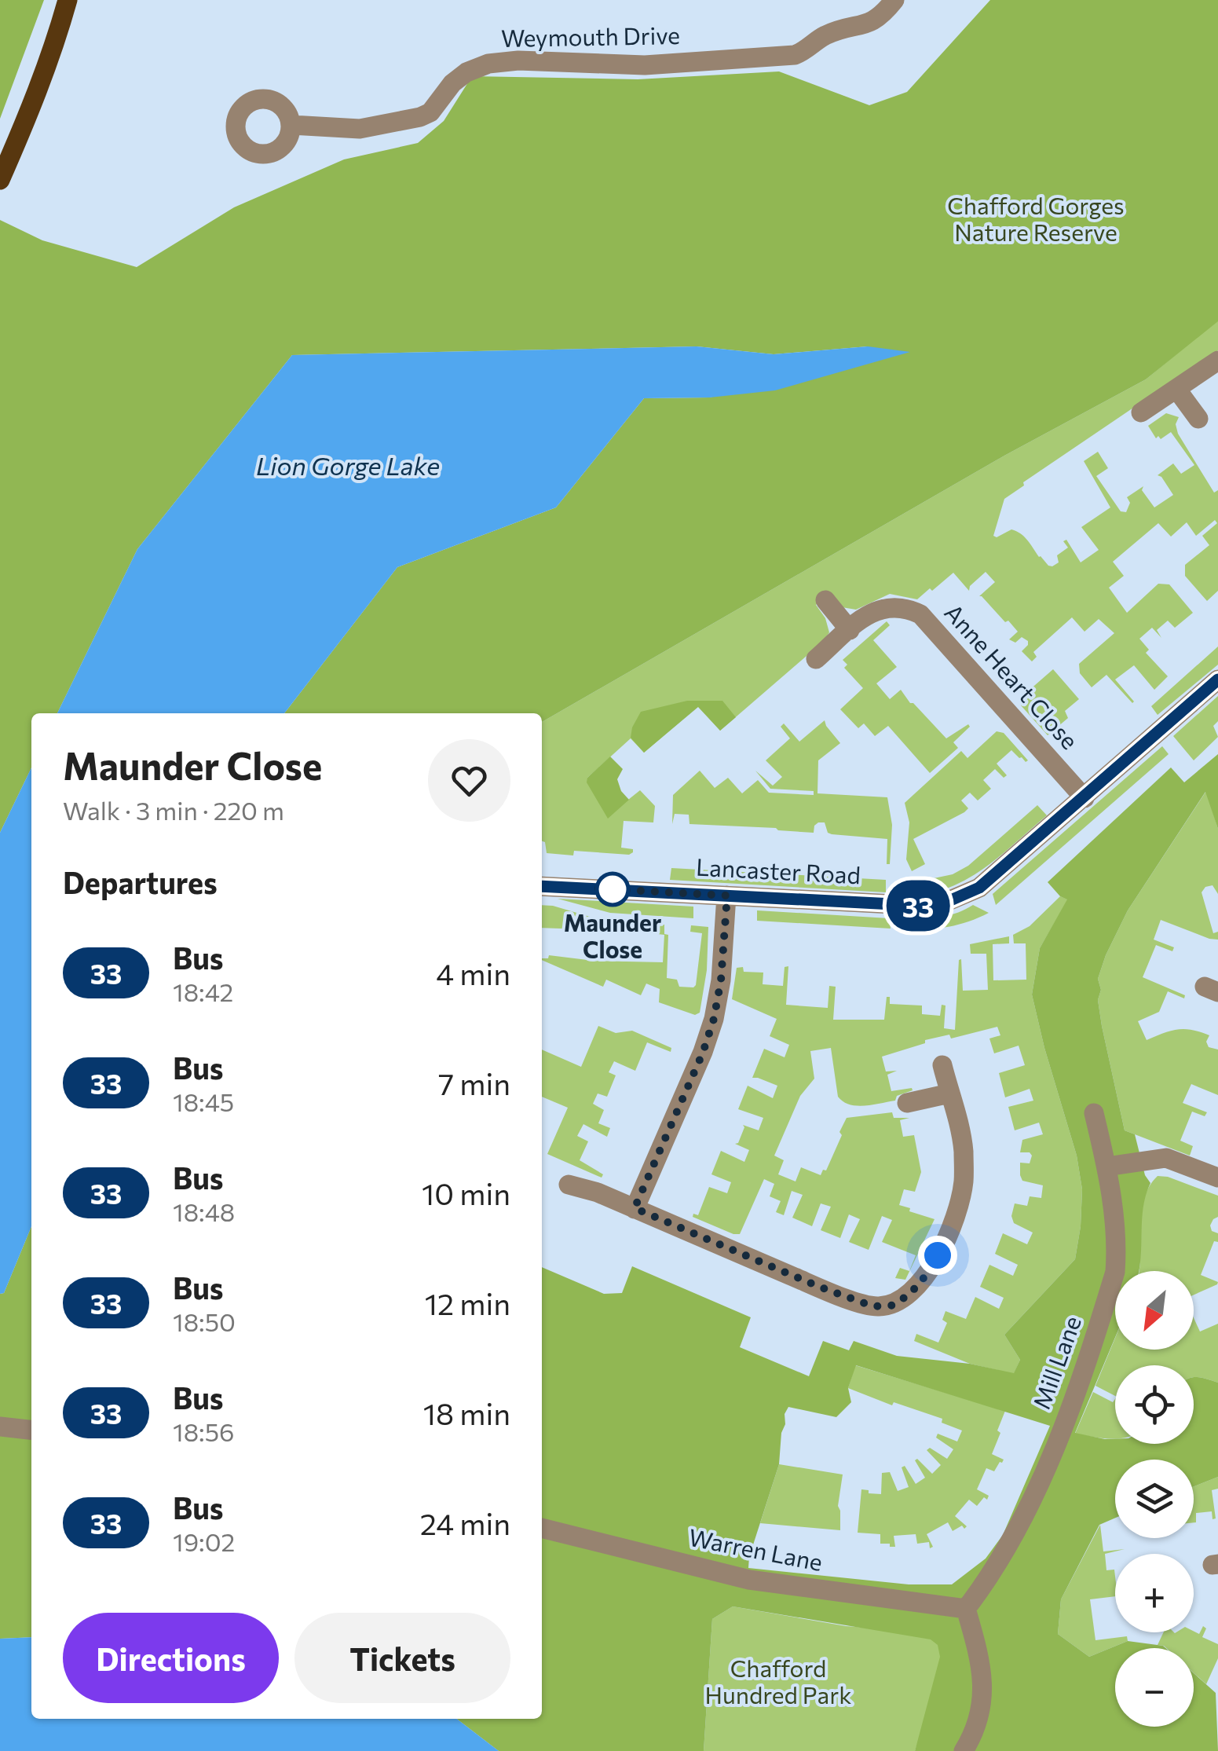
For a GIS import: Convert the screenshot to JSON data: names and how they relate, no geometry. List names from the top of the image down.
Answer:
{
  "streets": {
    "street": [
      "Weymouth Drive",
      "Anne Heart Close",
      "Lancaster Road",
      "Mill Lane",
      "Warren Lane"
    ]
  },
  "crossings": [
    ["Anne Heart Close", "Lancaster Road"],
    ["Mill Lane", "Warren Lane"]
  ],
  "water": ["Lion Gorge Lake"],
  "parks": ["Chafford Gorges Nature Reserve", "Chafford Hundred Park"],
  "places": ["Maunder Close"],
  "lines": ["bus line 33"],
  "north": "bottom left",
  "page": {
    "on_map": "33",
    "heading": [
      ["Maunder Close", "Walk · 3 min · 220 m"],
      "Departures"
    ],
    "list": [
      {
        "mark": "33",
        "name": "Bus",
        "note": "18:42",
        "value": "4 min"
      },
      {
        "mark": "33",
        "name": "Bus",
        "note": "18:45",
        "value": "7 min"
      },
      {
        "mark": "33",
        "name": "Bus",
        "note": "18:48",
        "value": "10 min"
      },
      {
        "mark": "33",
        "name": "Bus",
        "note": "18:50",
        "value": "12 min"
      },
      {
        "mark": "33",
        "name": "Bus",
        "note": "18:56",
        "value": "18 min"
      },
      {
        "mark": "33",
        "name": "Bus",
        "note": "19:02",
        "value": "24 min"
      }
    ],
    "map_buttons": ["+", "−"],
    "buttons": ["Directions", "Tickets"]
  }
}
